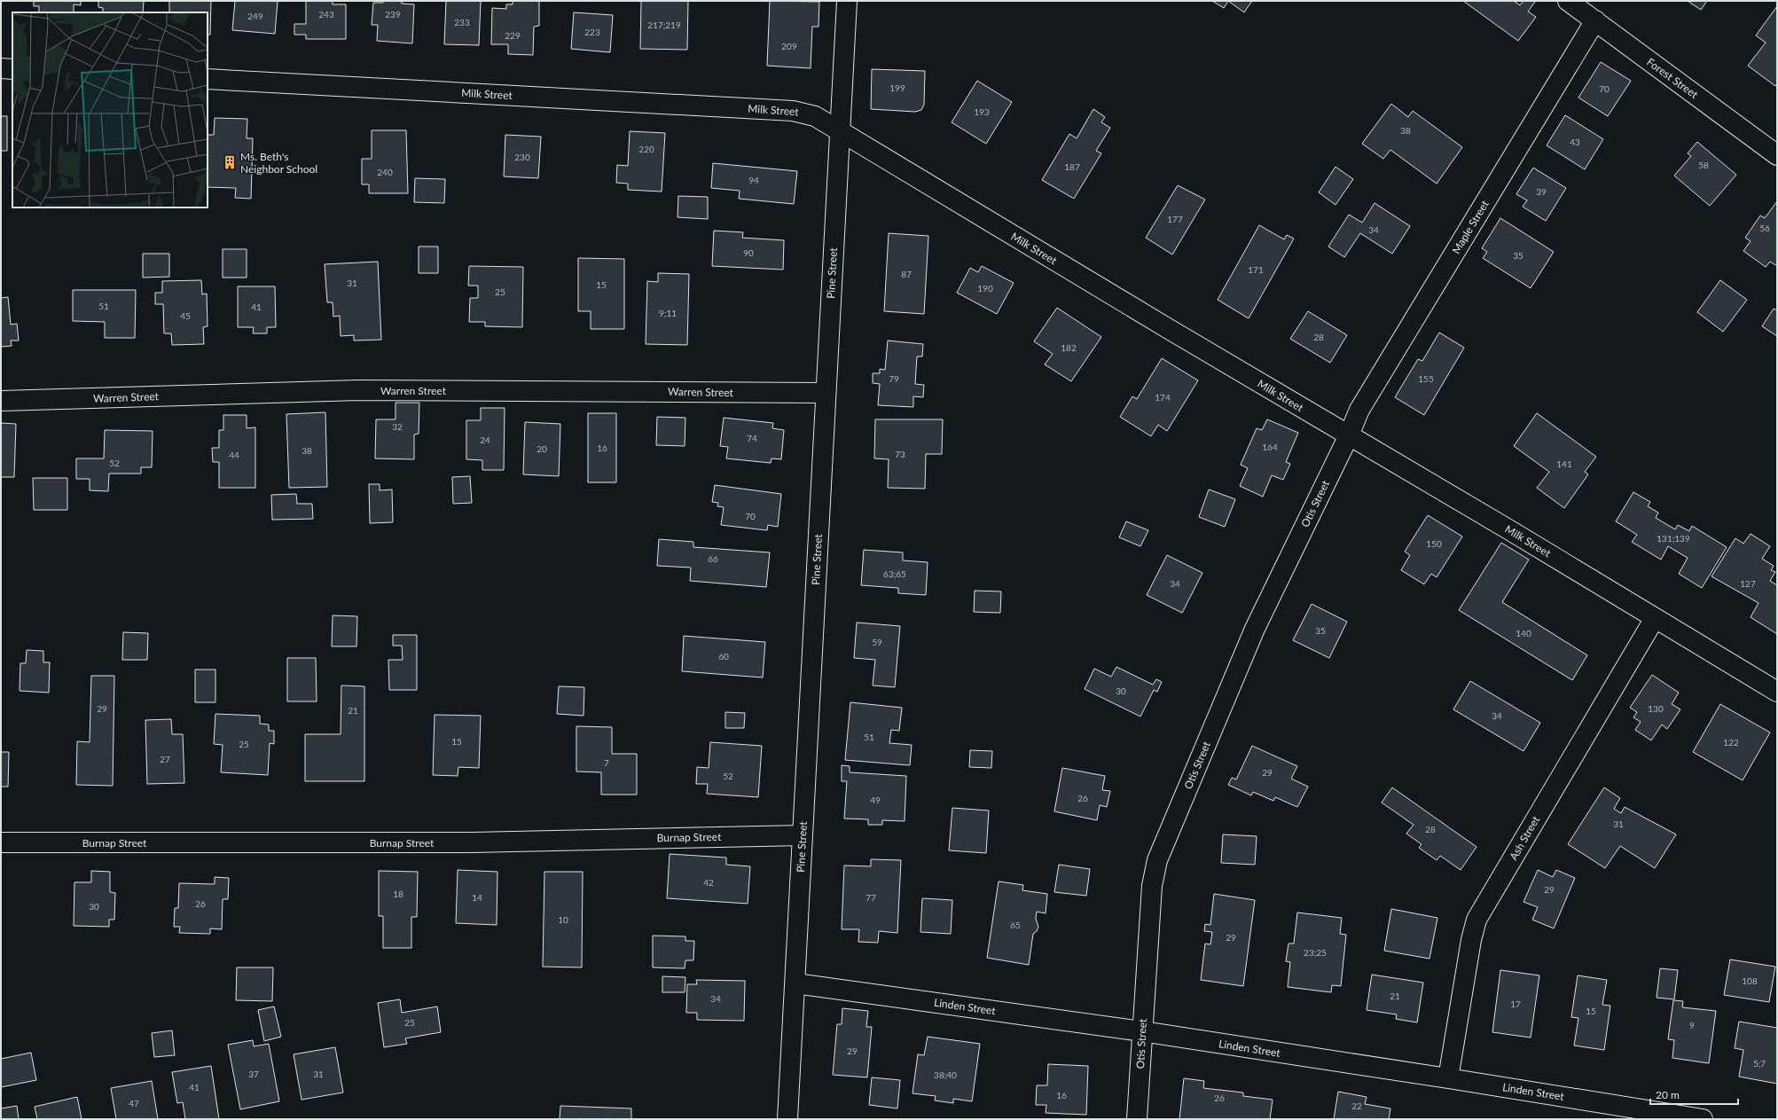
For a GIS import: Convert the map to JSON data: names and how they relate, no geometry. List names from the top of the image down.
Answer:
{
  "streets": {
    "street": [
      "Forest Street",
      "Milk Street",
      "Maple Street",
      "Pine Street",
      "Warren Street",
      "Otis Street",
      "Burnap Street",
      "Ash Street",
      "Linden Street"
    ]
  },
  "crossings": [
    ["Forest Street", "Maple Street"],
    ["Milk Street", "Maple Street"],
    ["Milk Street", "Pine Street"],
    ["Milk Street", "Otis Street"],
    ["Milk Street", "Ash Street"],
    ["Maple Street", "Otis Street"],
    ["Pine Street", "Warren Street"],
    ["Pine Street", "Burnap Street"],
    ["Pine Street", "Linden Street"],
    ["Otis Street", "Linden Street"],
    ["Ash Street", "Linden Street"]
  ],
  "places": {
    "building": ["Ms. Beth's Neighbor School"]
  },
  "house_numbers": [
    "243",
    "239",
    "249",
    "233",
    "217;219",
    "223",
    "229",
    "209",
    "199",
    "70",
    "193",
    "38",
    "43",
    "220",
    "230",
    "58",
    "187",
    "240",
    "94",
    "39",
    "177",
    "56",
    "34",
    "90",
    "35",
    "171",
    "87",
    "31",
    "15",
    "190",
    "25",
    "51",
    "41",
    "9;11",
    "45",
    "28",
    "182",
    "79",
    "155",
    "174",
    "32",
    "74",
    "24",
    "164",
    "16",
    "20",
    "38",
    "73",
    "44",
    "52",
    "141",
    "70",
    "131;139",
    "150",
    "66",
    "63;65",
    "34",
    "127",
    "35",
    "140",
    "59",
    "60",
    "30",
    "29",
    "130",
    "21",
    "34",
    "51",
    "15",
    "122",
    "25",
    "27",
    "7",
    "29",
    "52",
    "26",
    "49",
    "31",
    "28",
    "42",
    "29",
    "18",
    "14",
    "77",
    "26",
    "30",
    "10",
    "65",
    "29",
    "23;25",
    "108",
    "21",
    "34",
    "17",
    "15",
    "25",
    "9",
    "29",
    "5;7",
    "37",
    "31",
    "38;40",
    "41",
    "16",
    "26",
    "47",
    "22"
  ],
  "scale_bar": "20 m"
}
